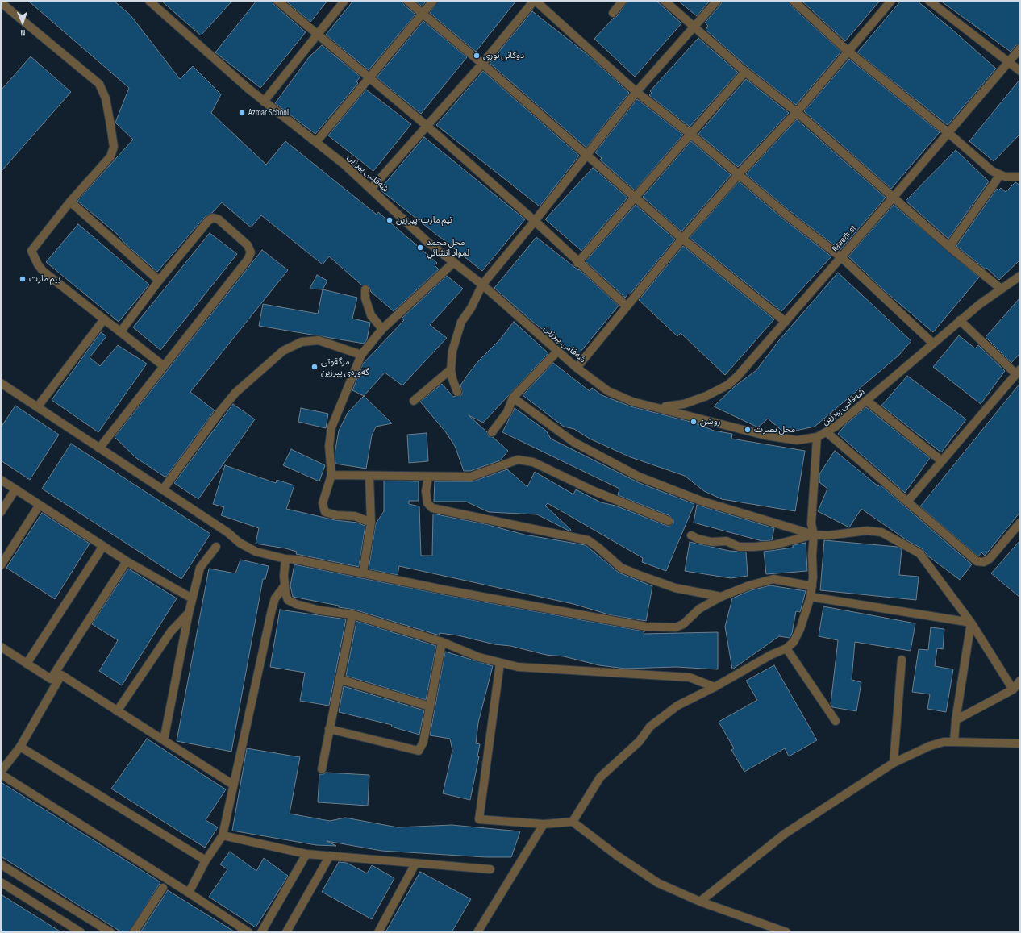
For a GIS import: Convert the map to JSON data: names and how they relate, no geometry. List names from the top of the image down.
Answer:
{
  "streets": {
    "street": ["شەقامی پیرزین", "Rawezh .st"]
  },
  "crossings": [
    ["شەقامی پیرزین", "Rawezh .st"]
  ],
  "places": [
    "دوکانی نوری",
    "Azmar School",
    "تیم مارت-پیرزین",
    "محل محمد لمواد انشائي",
    "بیم مارت",
    "مزگةوتی گةورەی پیرزین",
    "روشن",
    "محل نصرت"
  ],
  "north": "bottom"
}
